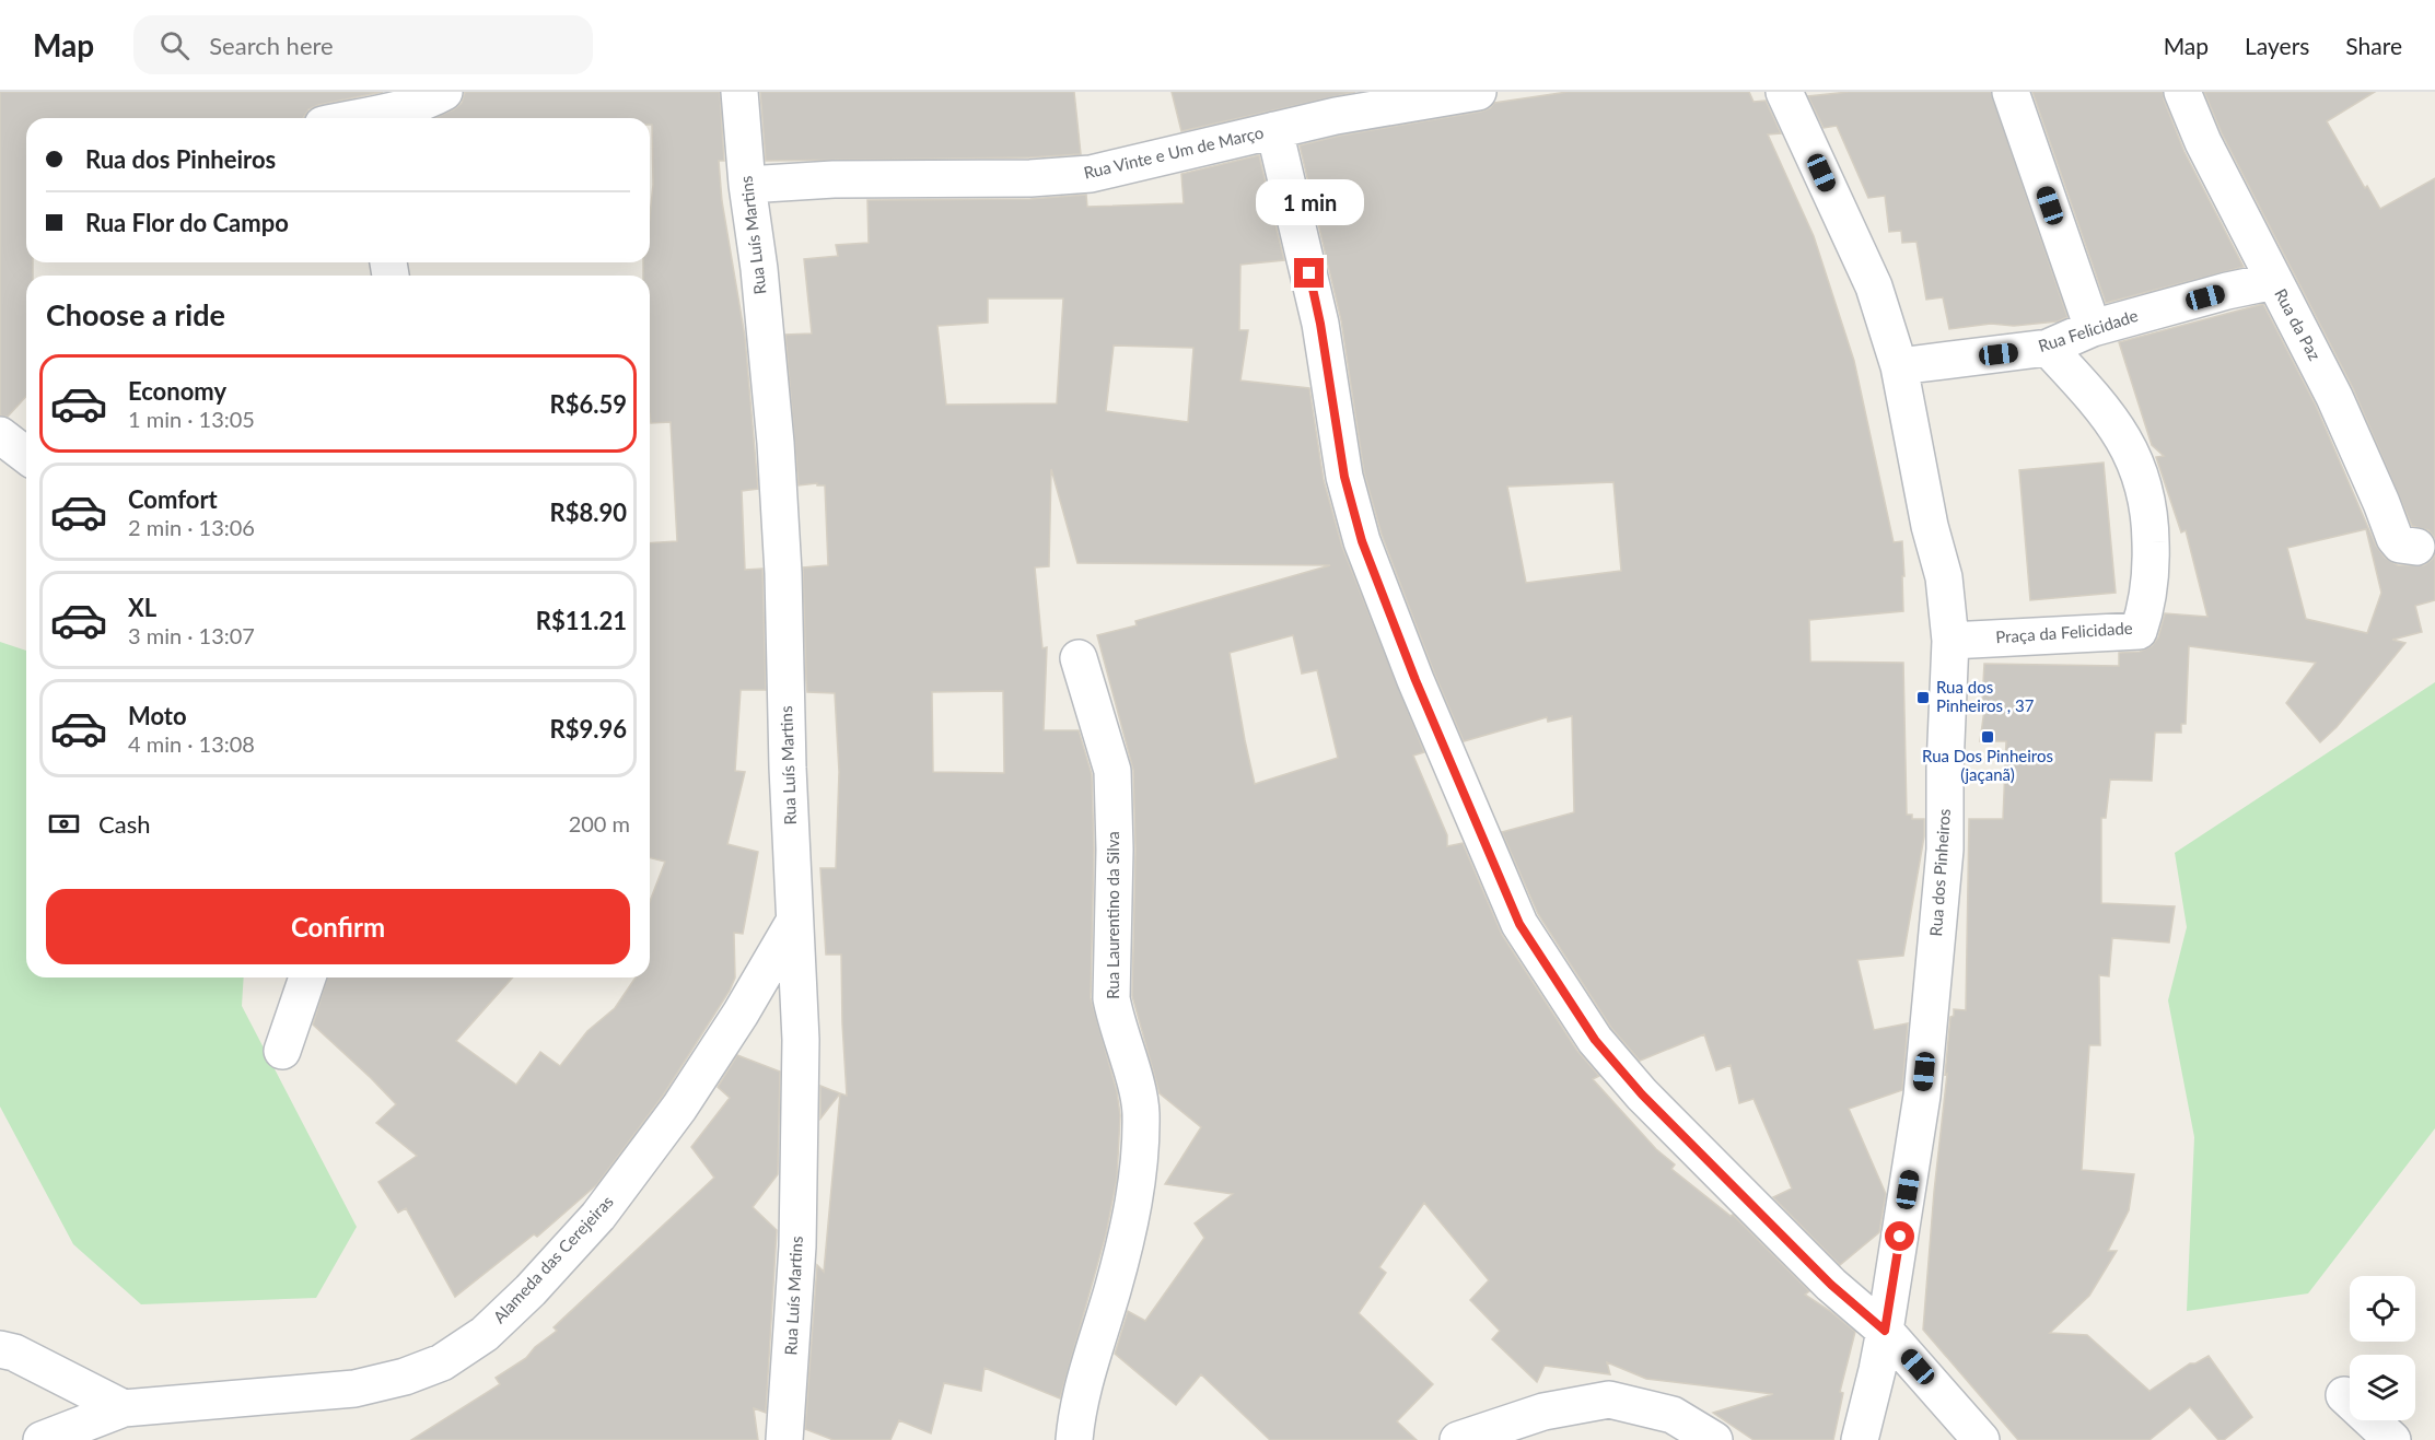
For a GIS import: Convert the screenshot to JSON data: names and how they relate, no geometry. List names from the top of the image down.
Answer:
{
  "streets": {
    "street": [
      "Rua Vinte e Um de Março",
      "Rua Luís Martins",
      "Rua da Paz",
      "Rua Felicidade",
      "Praça da Felicidade",
      "Rua dos Pinheiros",
      "Rua Laurentino da Silva",
      "Alameda das Cerejeiras"
    ]
  },
  "crossings": [
    ["Rua Vinte e Um de Março", "Rua Luís Martins"],
    ["Rua Luís Martins", "Alameda das Cerejeiras"],
    ["Rua da Paz", "Rua Felicidade"],
    ["Rua Felicidade", "Praça da Felicidade"],
    ["Rua Felicidade", "Rua dos Pinheiros"],
    ["Praça da Felicidade", "Rua dos Pinheiros"]
  ],
  "places": {
    "transit": ["Rua dos Pinheiros , 37", "Rua Dos Pinheiros (jaçanã)"]
  },
  "page": {
    "header": "Map",
    "search": "Search here",
    "nav": ["Map", "Layers", "Share"],
    "banner": ["Rua dos Pinheiros", "Rua Flor do Campo"],
    "bubble": "1 min",
    "heading": "Choose a ride",
    "list": [
      {
        "name": "Economy",
        "note": "1 min · 13:05",
        "value": "R$6.59"
      },
      {
        "name": "Comfort",
        "note": "2 min · 13:06",
        "value": "R$8.90"
      },
      {
        "name": "XL",
        "note": "3 min · 13:07",
        "value": "R$11.21"
      },
      {
        "name": "Moto",
        "note": "4 min · 13:08",
        "value": "R$9.96"
      }
    ],
    "pay": ["Cash", "200 m"],
    "buttons": "Confirm"
  }
}
